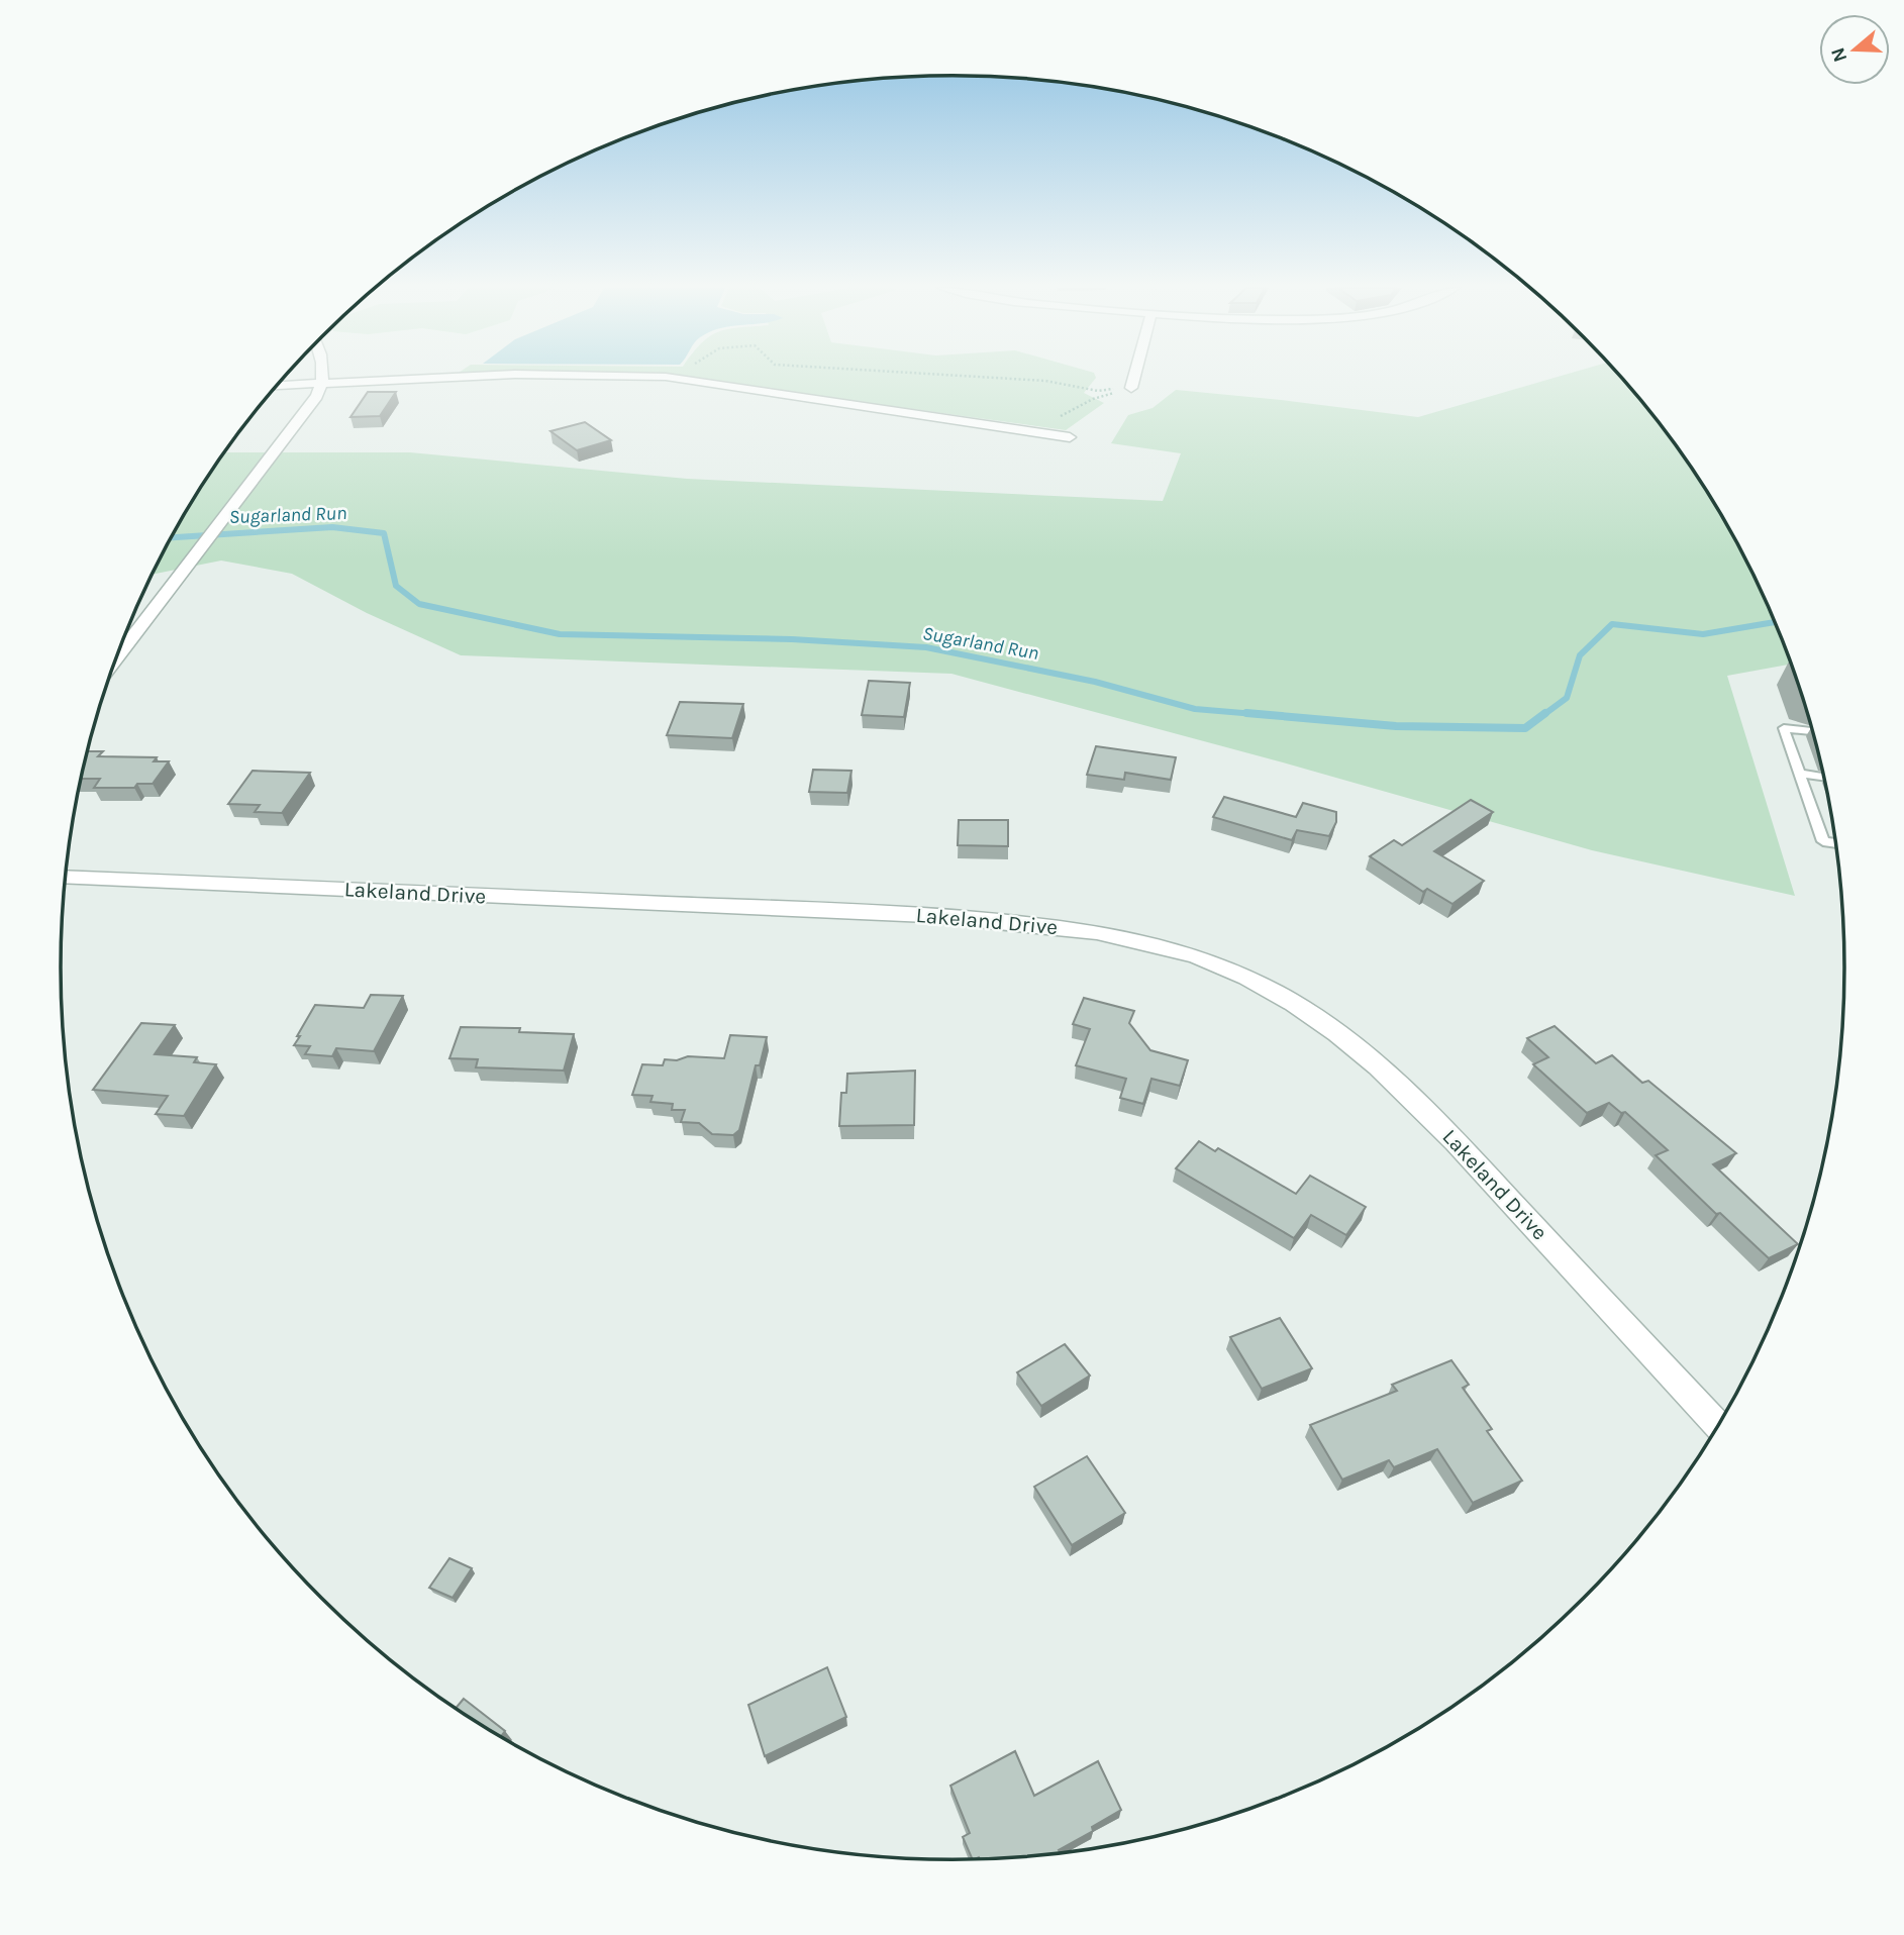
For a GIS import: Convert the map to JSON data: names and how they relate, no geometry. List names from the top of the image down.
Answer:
{
  "streets": {
    "street": ["Lakeland Drive"]
  },
  "water": ["Sugarland Run"],
  "north": "left"
}
